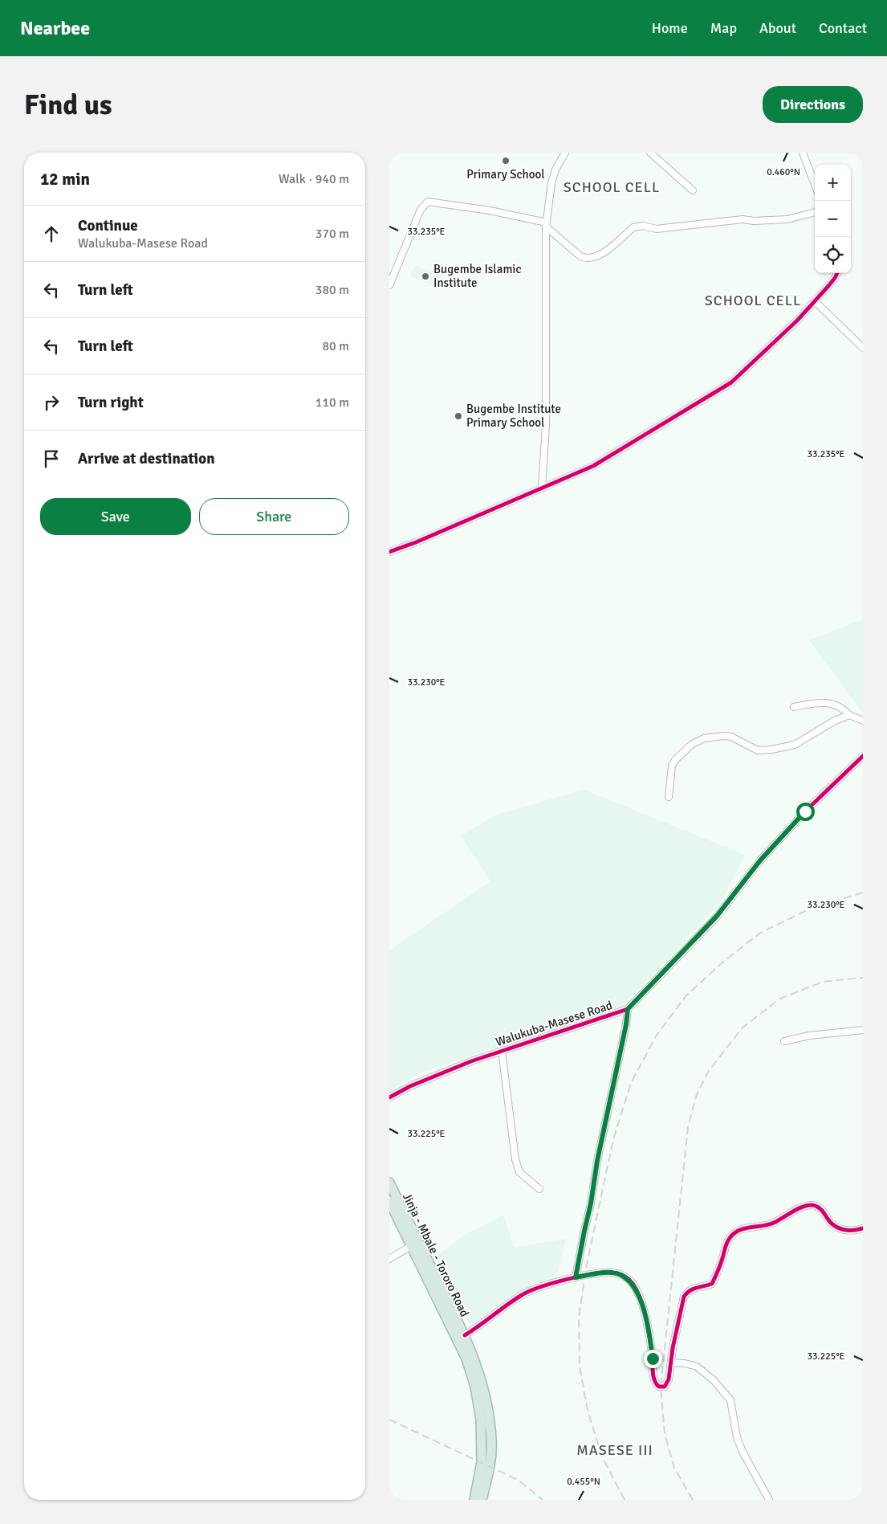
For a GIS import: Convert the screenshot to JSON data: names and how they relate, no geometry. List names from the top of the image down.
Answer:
{
  "streets": {
    "highway": ["Jinja - Mbale - Tororo Road"],
    "street": ["Walukuba-Masese Road"]
  },
  "districts": ["SCHOOL CELL", "SCHOOL CELL", "MASESE III"],
  "places": ["Primary School", "Bugembe Islamic Institute", "Bugembe Institute Primary School"],
  "page": {
    "header": "Nearbee",
    "nav": [
      "Home",
      "Map",
      "About",
      "Contact"
    ],
    "buttons": [
      "Directions",
      ["Save", "Share"]
    ],
    "title": "Find us",
    "heading": ["12 min", "Walk · 940 m"],
    "map_buttons": ["+", "−"],
    "list": [
      ["Continue", "Walukuba-Masese Road", "370 m"],
      ["Turn left", "380 m"],
      ["Turn left", "80 m"],
      ["Turn right", "110 m"],
      "Arrive at destination"
    ]
  },
  "coordinates": [
    "0.460°N",
    "33.235°E",
    "33.230°E",
    "33.225°E",
    "0.455°N"
  ]
}
